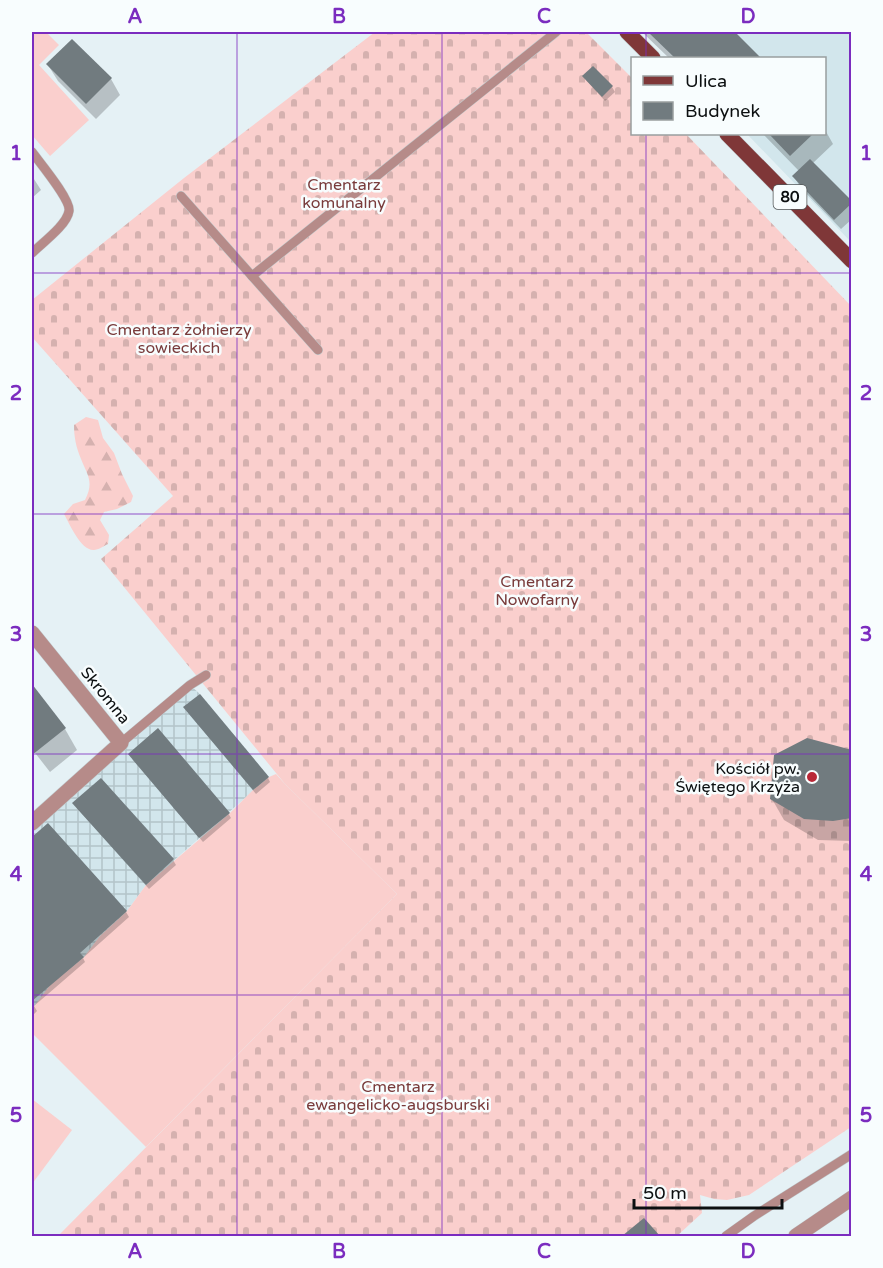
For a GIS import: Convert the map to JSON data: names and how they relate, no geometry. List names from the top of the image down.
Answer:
{
  "streets": {
    "main road": ["80"],
    "street": ["Skromna"]
  },
  "parks": [
    "Cmentarz komunalny",
    "Cmentarz żołnierzy sowieckich",
    "Cmentarz Nowofarny",
    "Cmentarz ewangelicko-augsburski"
  ],
  "places": ["Kościół pw. Świętego Krzyża"],
  "legend": ["Ulica", "Budynek"],
  "scale_bar": "50 m",
  "grid": {
    "columns": [
      "A",
      "B",
      "C",
      "D"
    ],
    "rows": [
      "1",
      "2",
      "3",
      "4",
      "5"
    ]
  }
}
